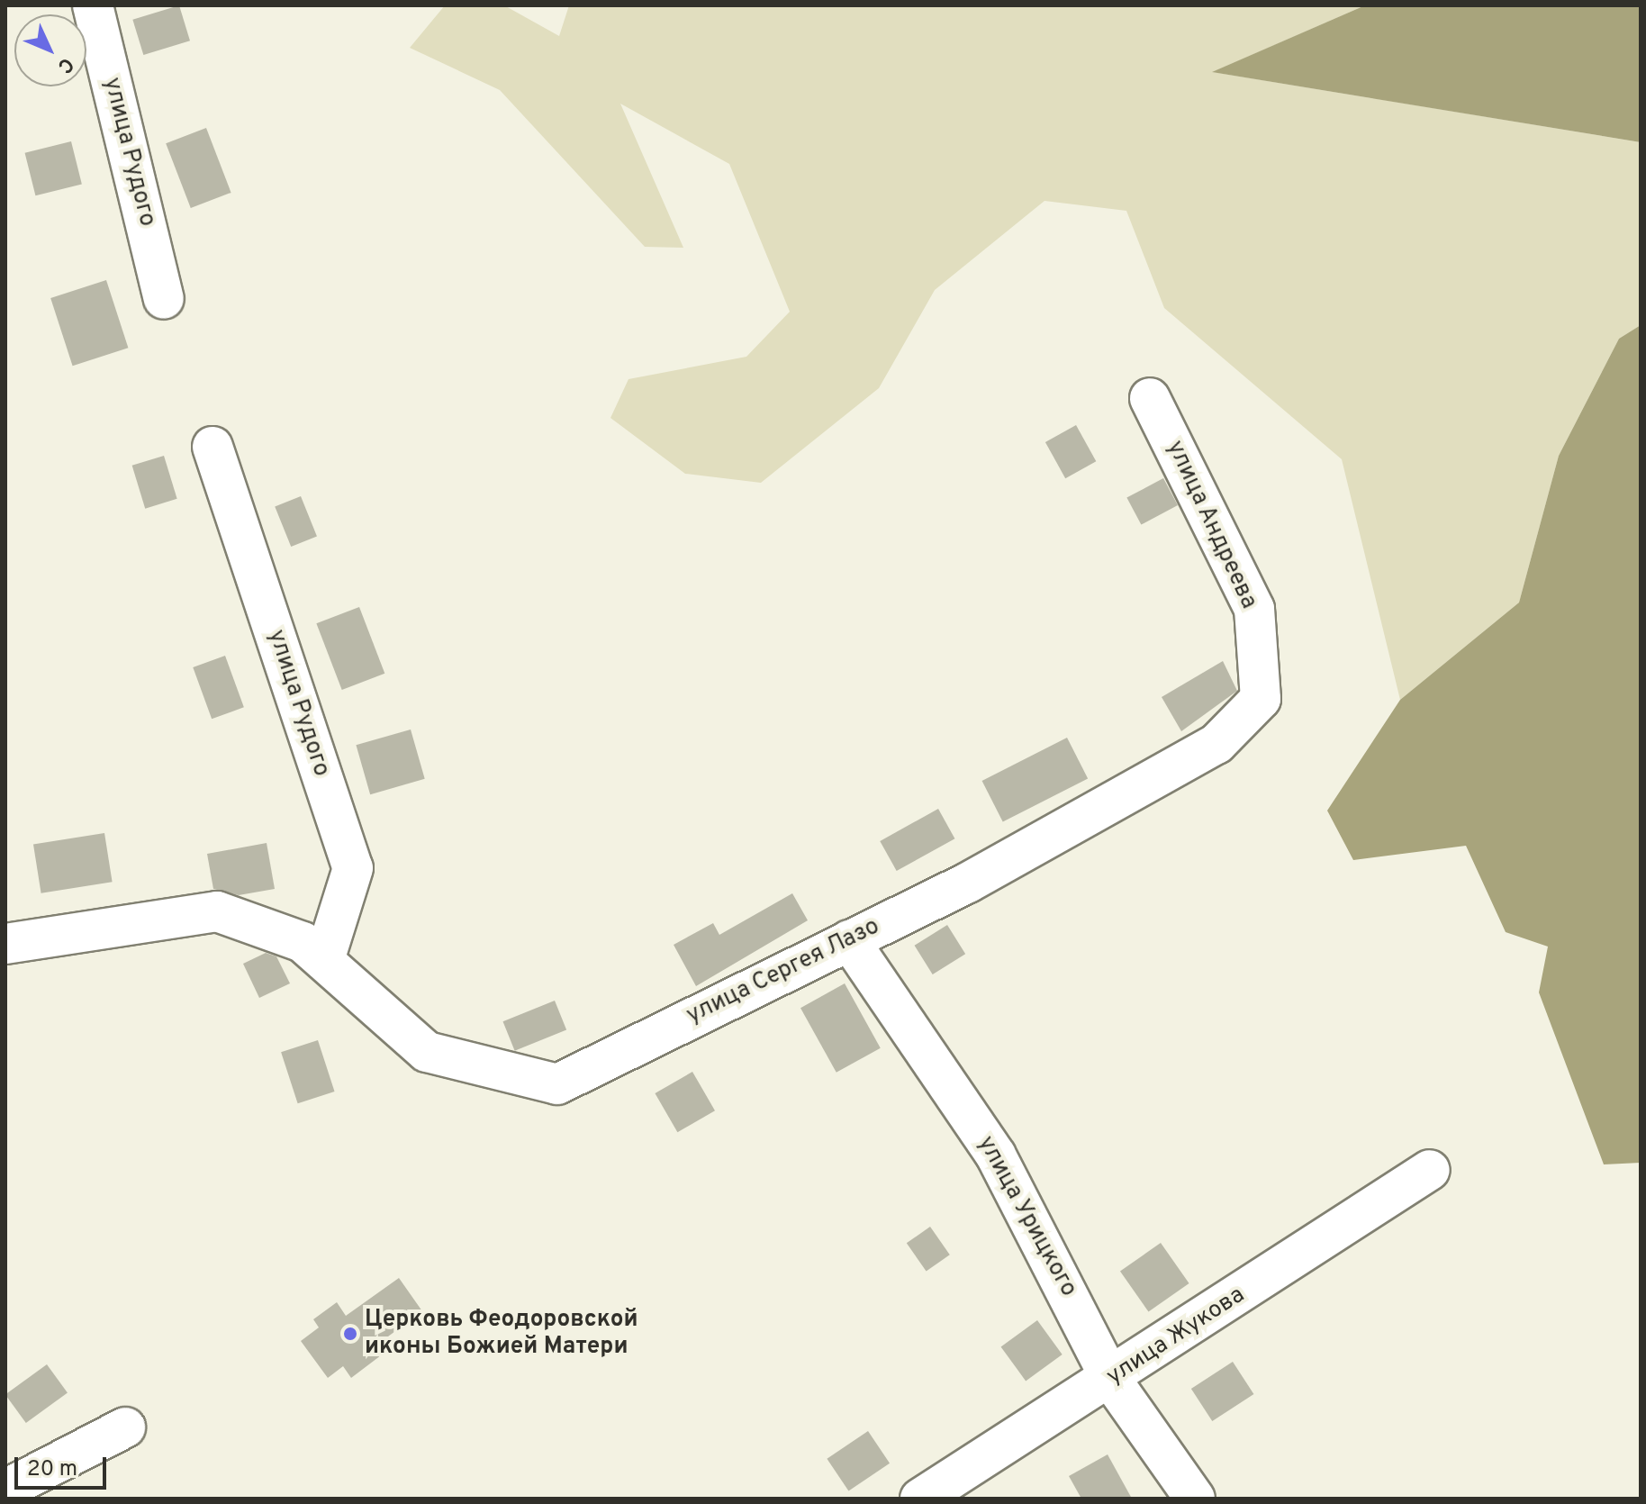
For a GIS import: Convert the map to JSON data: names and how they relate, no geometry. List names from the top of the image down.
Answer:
{
  "streets": {
    "street": [
      "улица Рудого",
      "улица Андреева",
      "улица Сергея Лазо",
      "улица Урицкого",
      "улица Жукова"
    ]
  },
  "crossings": [
    ["улица Рудого", "улица Сергея Лазо"],
    ["улица Андреева", "улица Сергея Лазо"],
    ["улица Сергея Лазо", "улица Урицкого"],
    ["улица Урицкого", "улица Жукова"]
  ],
  "places": ["Церковь Феодоровской иконы Божией Матери"],
  "scale_bar": "20 m",
  "north": "bottom right"
}
